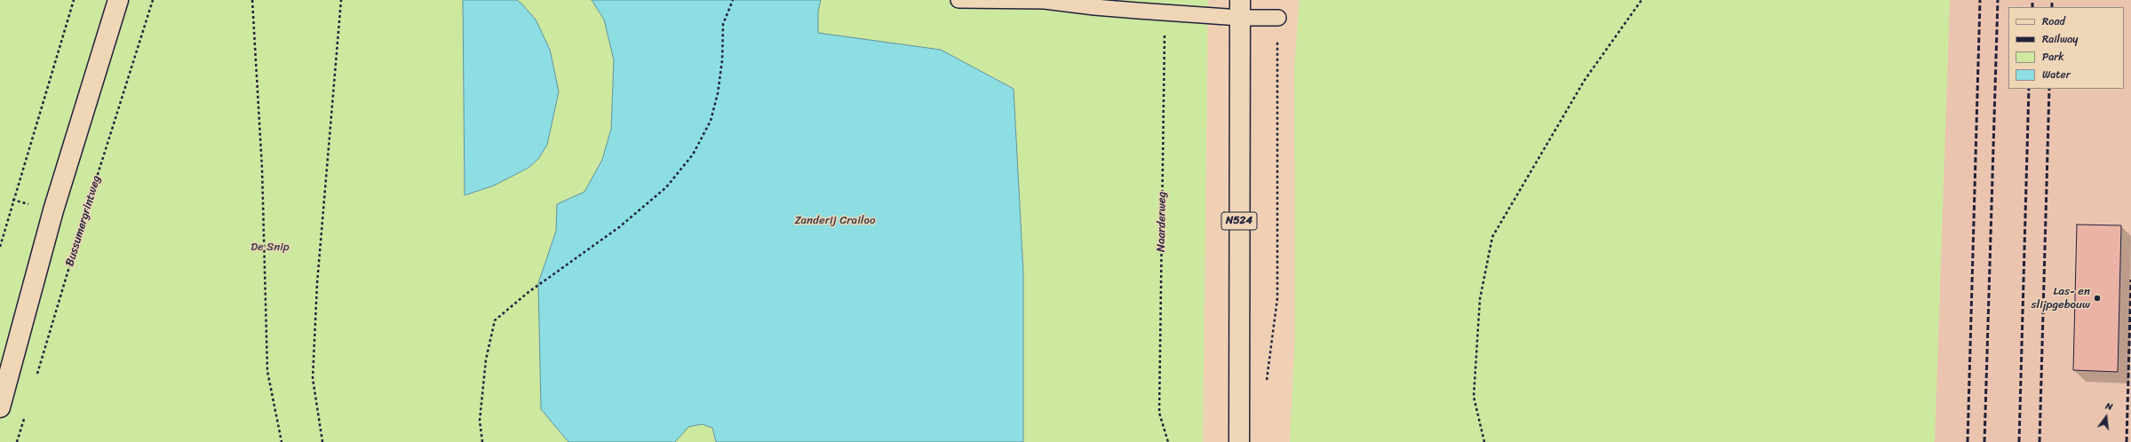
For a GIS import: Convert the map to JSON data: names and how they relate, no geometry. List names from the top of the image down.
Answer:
{
  "streets": {
    "street": ["N524"],
    "path": ["Bussumergrintweg", "Naarderweg"]
  },
  "parks": ["Zanderij Crailoo", "De Snip"],
  "places": ["Las- en slijpgebouw"],
  "legend": [
    "Road",
    "Railway",
    "Park",
    "Water"
  ],
  "north": "top"
}
